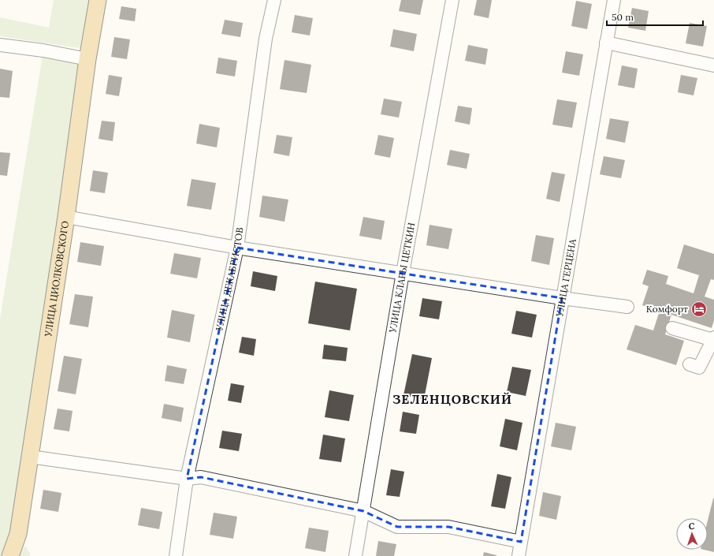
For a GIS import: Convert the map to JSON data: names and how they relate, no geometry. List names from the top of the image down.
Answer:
{
  "streets": {
    "main road": ["УЛИЦА ЦИОЛКОВСКОГО"],
    "street": ["УЛИЦА КЛАРЫ ЦЕТКИН", "УЛИЦА ГЕРЦЕНА", "УЛИЦА ДЕКАБРИСТОВ"]
  },
  "districts": ["ЗЕЛЕНЦОВСКИЙ"],
  "places": {
    "hotel": ["Комфорт"]
  },
  "scale_bar": "50 m",
  "north": "top"
}
